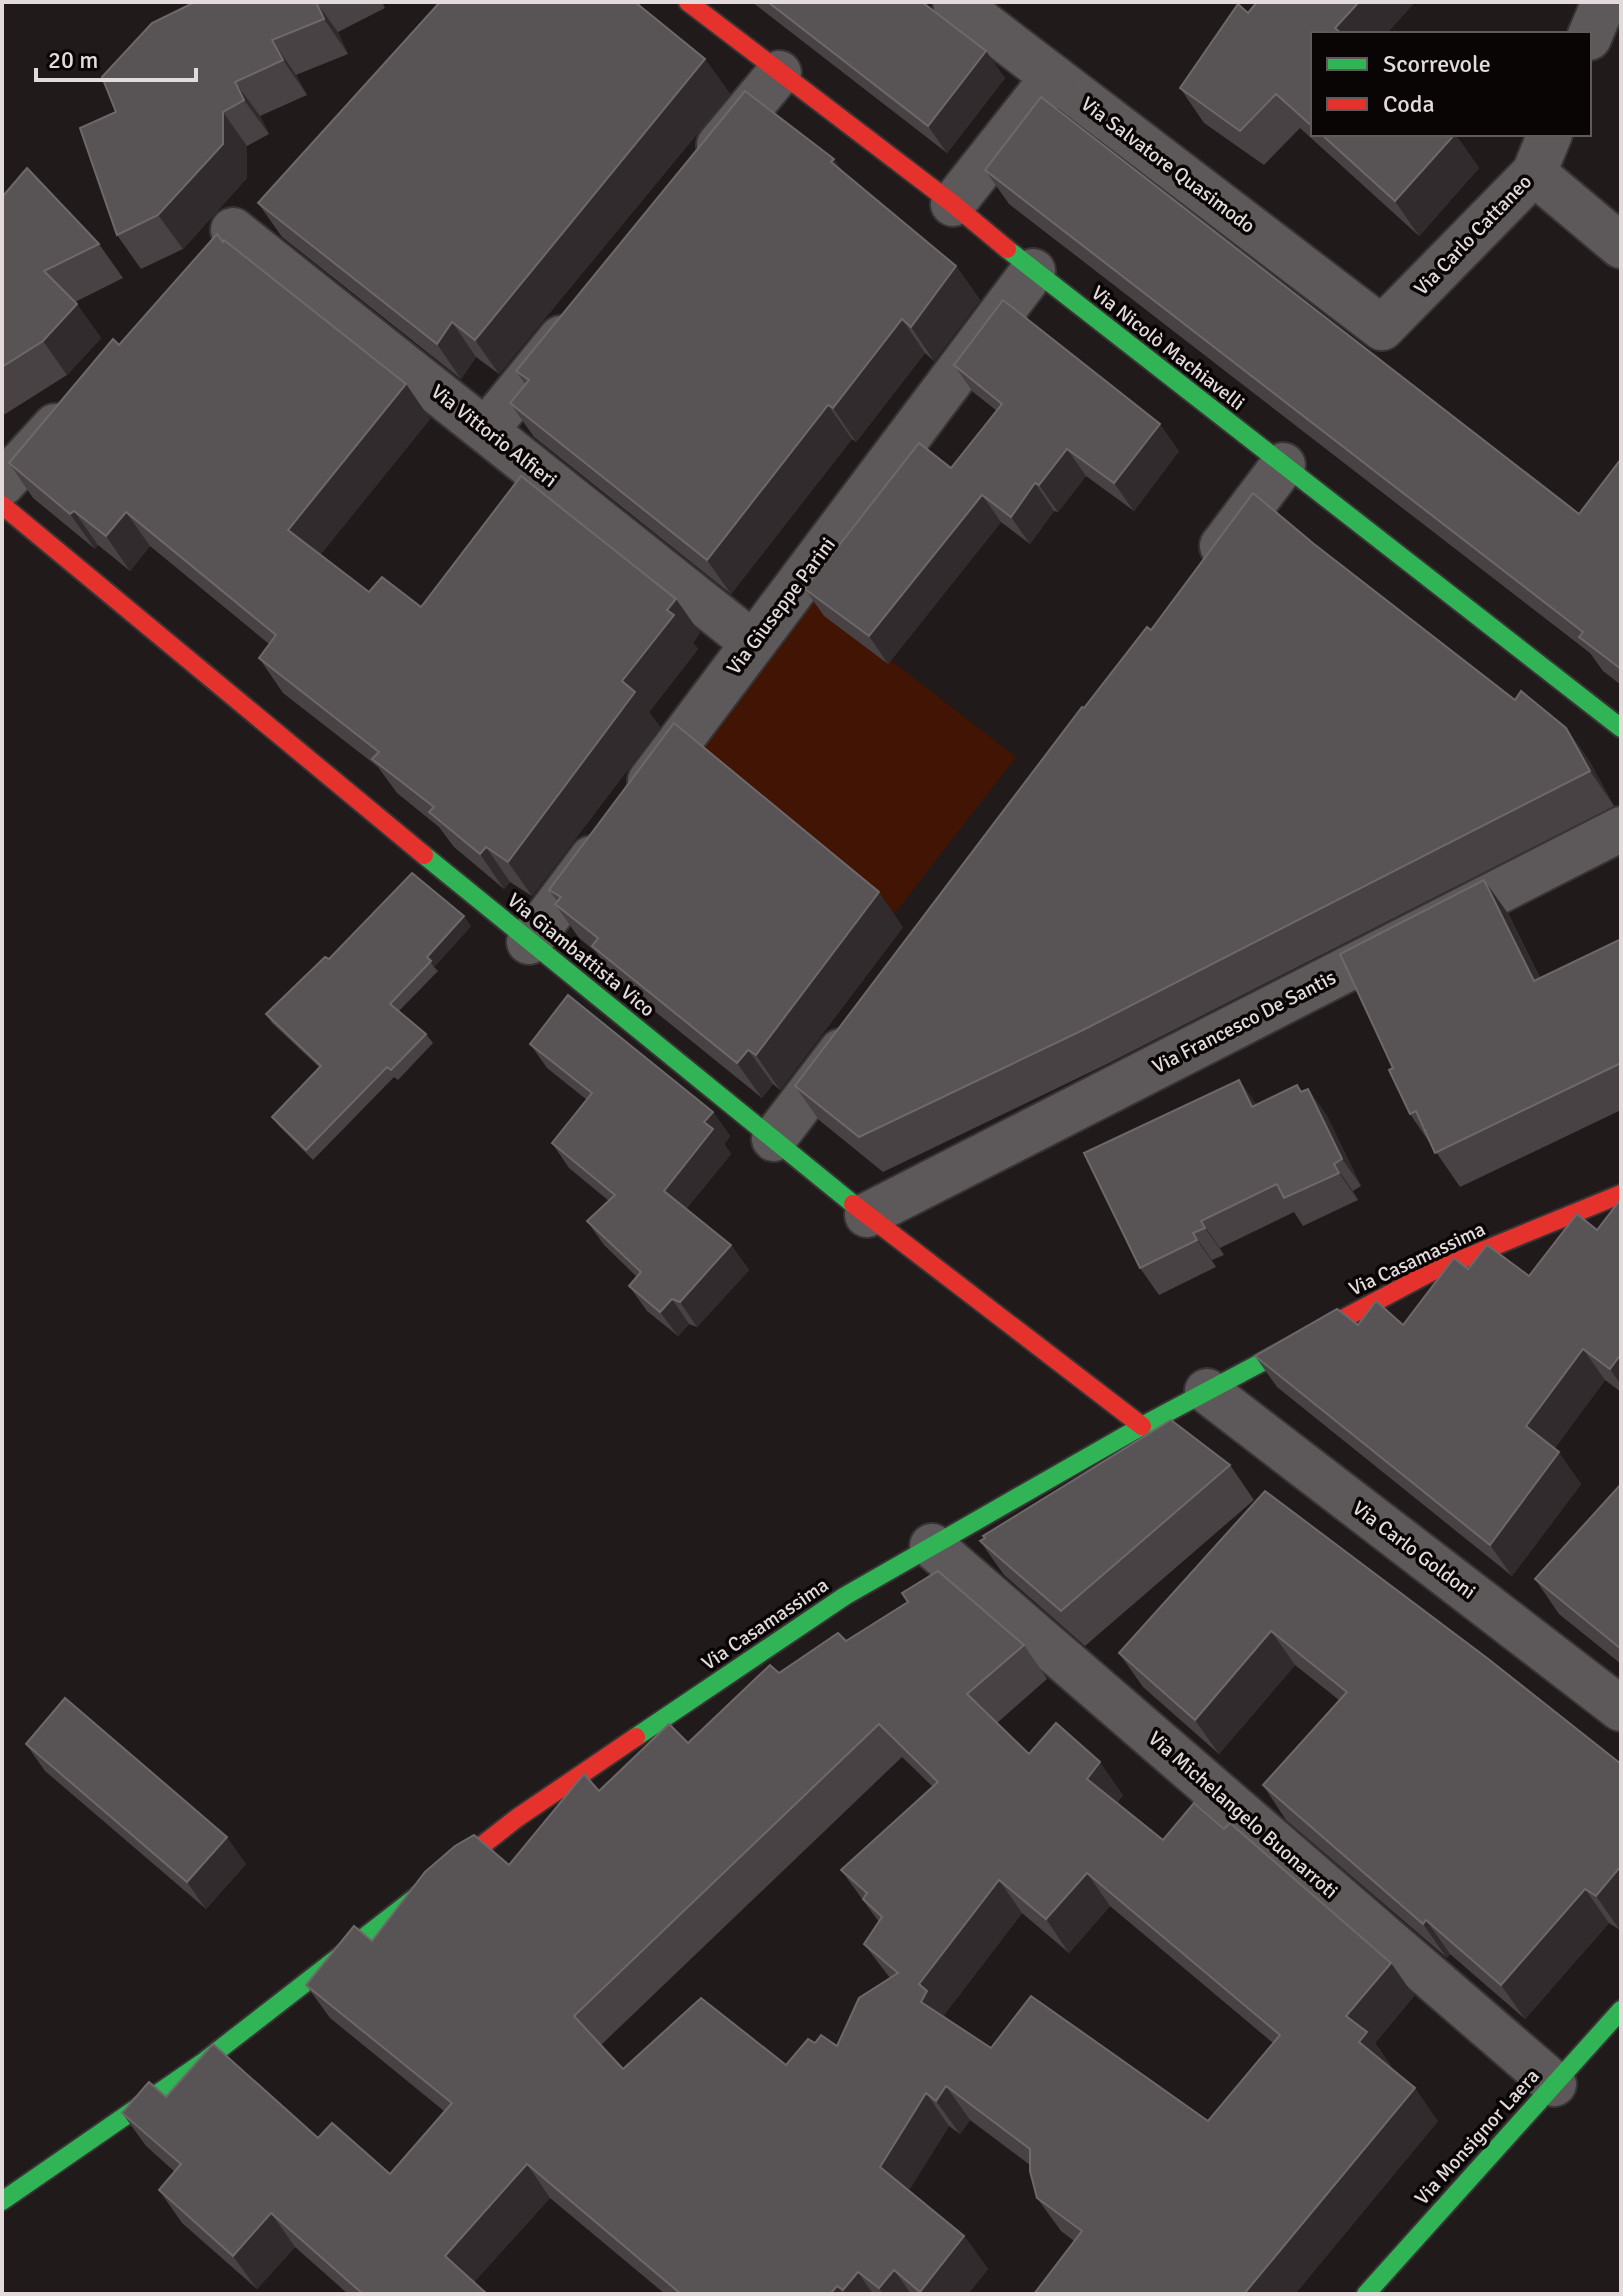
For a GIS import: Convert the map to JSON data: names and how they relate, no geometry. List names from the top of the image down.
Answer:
{
  "streets": {
    "street": [
      "Via Salvatore Quasimodo",
      "Via Carlo Cattaneo",
      "Via Nicolò Machiavelli",
      "Via Vittorio Alfieri",
      "Via Giuseppe Parini",
      "Via Giambattista Vico",
      "Via Francesco De Santis",
      "Via Casamassima",
      "Via Carlo Goldoni",
      "Via Michelangelo Buonarroti",
      "Via Monsignor Laera"
    ]
  },
  "crossings": [
    ["Via Salvatore Quasimodo", "Via Carlo Cattaneo"],
    ["Via Nicolò Machiavelli", "Via Giuseppe Parini"],
    ["Via Vittorio Alfieri", "Via Giuseppe Parini"],
    ["Via Giuseppe Parini", "Via Giambattista Vico"],
    ["Via Giambattista Vico", "Via Francesco De Santis"],
    ["Via Giambattista Vico", "Via Casamassima"],
    ["Via Casamassima", "Via Carlo Goldoni"],
    ["Via Casamassima", "Via Michelangelo Buonarroti"],
    ["Via Michelangelo Buonarroti", "Via Monsignor Laera"]
  ],
  "legend": ["Scorrevole", "Coda"],
  "scale_bar": "20 m"
}
